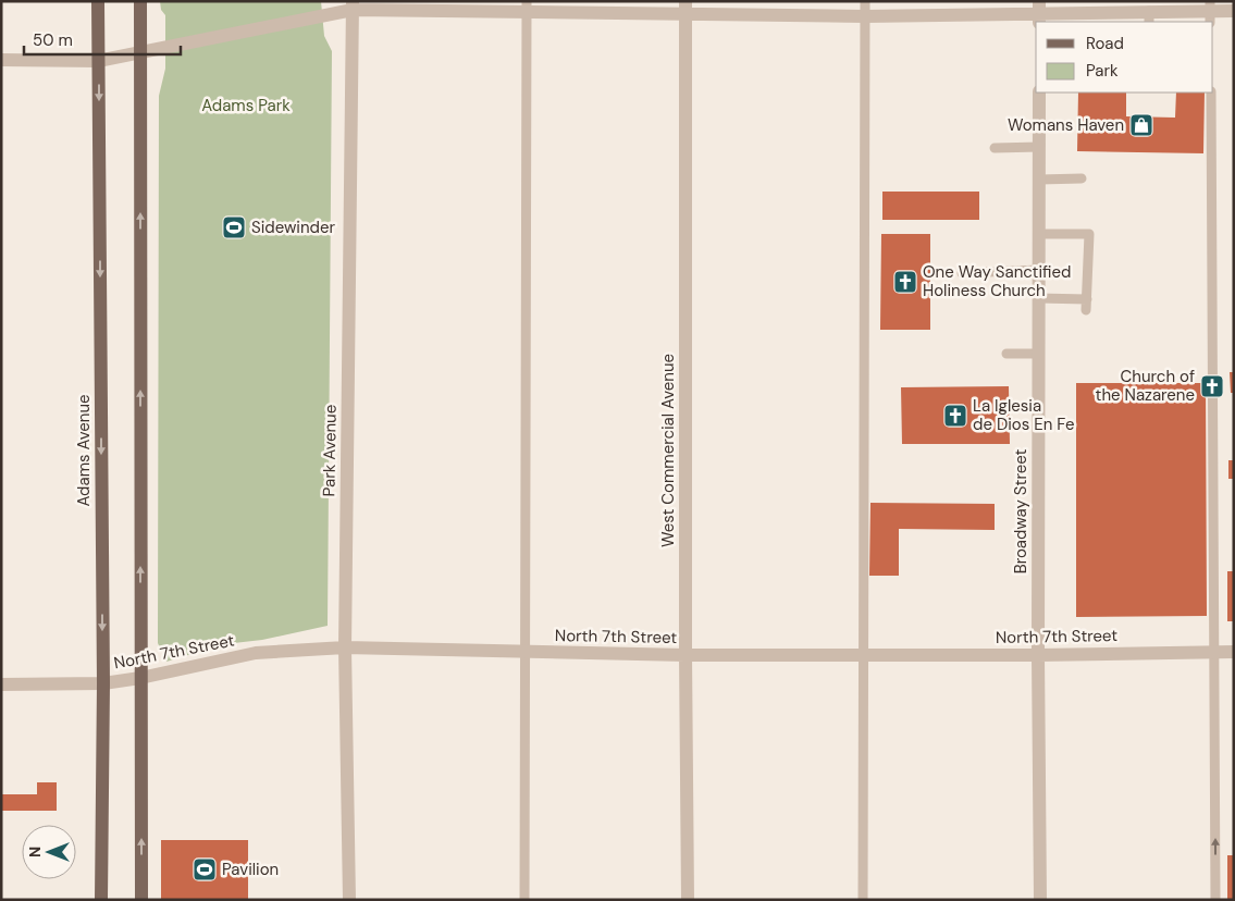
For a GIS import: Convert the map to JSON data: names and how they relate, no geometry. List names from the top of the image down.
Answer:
{
  "streets": {
    "main road": ["Adams Avenue"],
    "street": [
      "Park Avenue",
      "West Commercial Avenue",
      "Broadway Street",
      "North 7th Street"
    ]
  },
  "crossings": [
    ["Adams Avenue", "North 7th Street"],
    ["Park Avenue", "North 7th Street"],
    ["West Commercial Avenue", "North 7th Street"],
    ["Broadway Street", "North 7th Street"]
  ],
  "parks": ["Adams Park"],
  "places": {
    "shop": ["Womans Haven"],
    "sports": ["Sidewinder", "Pavilion"],
    "church": ["One Way Sanctified Holiness Church", "Church of the Nazarene", "La Iglesia de Dios En Fe"]
  },
  "legend": ["Road", "Park"],
  "scale_bar": "50 m",
  "north": "left"
}
